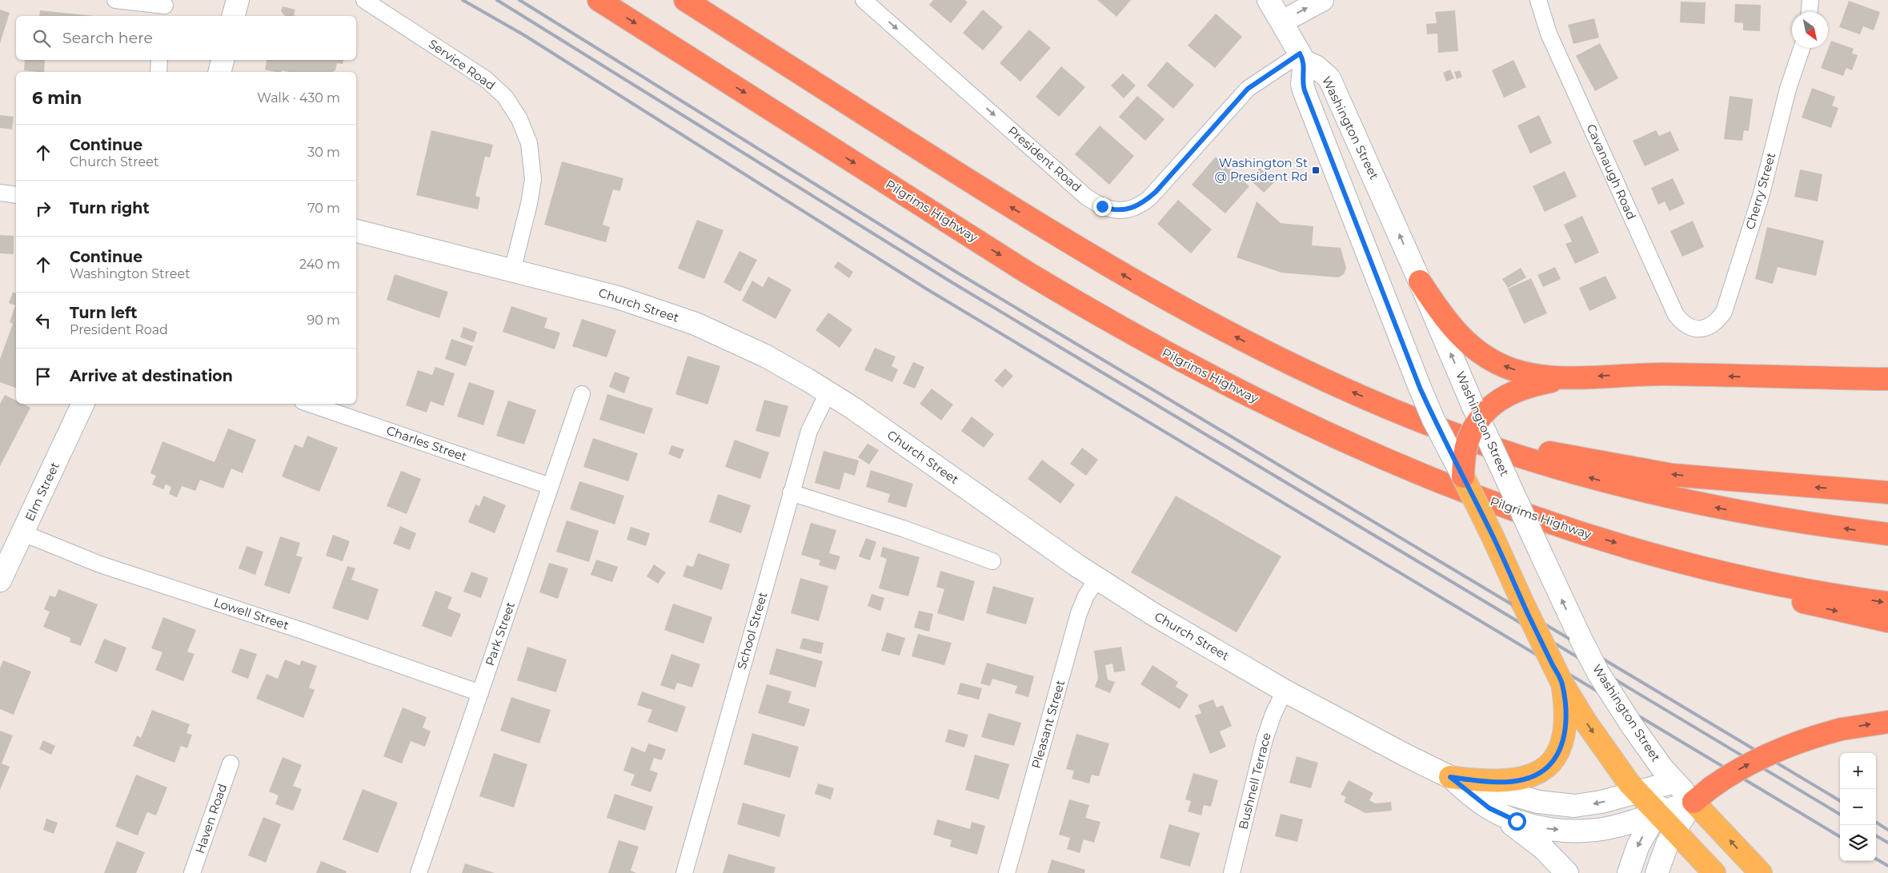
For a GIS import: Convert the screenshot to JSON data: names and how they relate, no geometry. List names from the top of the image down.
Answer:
{
  "streets": {
    "highway": ["Pilgrims Highway"],
    "main road": ["Washington Street", "Church Street", "Elm Street"],
    "street": [
      "Service Road",
      "President Road",
      "Cavanaugh Road",
      "Cherry Street",
      "Charles Street",
      "Lowell Street",
      "School Street",
      "Park Street",
      "Pleasant Street",
      "Bushnell Terrace",
      "Haven Road"
    ]
  },
  "crossings": [
    ["Service Road", "Church Street"],
    ["Washington Street", "President Road"],
    ["Washington Street", "Church Street"],
    ["Cavanaugh Road", "Cherry Street"],
    ["Church Street", "School Street"],
    ["Church Street", "Pleasant Street"],
    ["Church Street", "Bushnell Terrace"],
    ["Charles Street", "Park Street"],
    ["Elm Street", "Lowell Street"],
    ["Lowell Street", "Park Street"]
  ],
  "places": {
    "transit": ["Washington St @ President Rd"]
  },
  "north": "bottom right",
  "page": {
    "search": "Search here",
    "heading": ["6 min", "Walk · 430 m"],
    "list": [
      ["Continue", "Church Street", "30 m"],
      ["Turn right", "70 m"],
      ["Continue", "Washington Street", "240 m"],
      ["Turn left", "President Road", "90 m"],
      "Arrive at destination"
    ],
    "map_buttons": ["+", "−"]
  }
}
